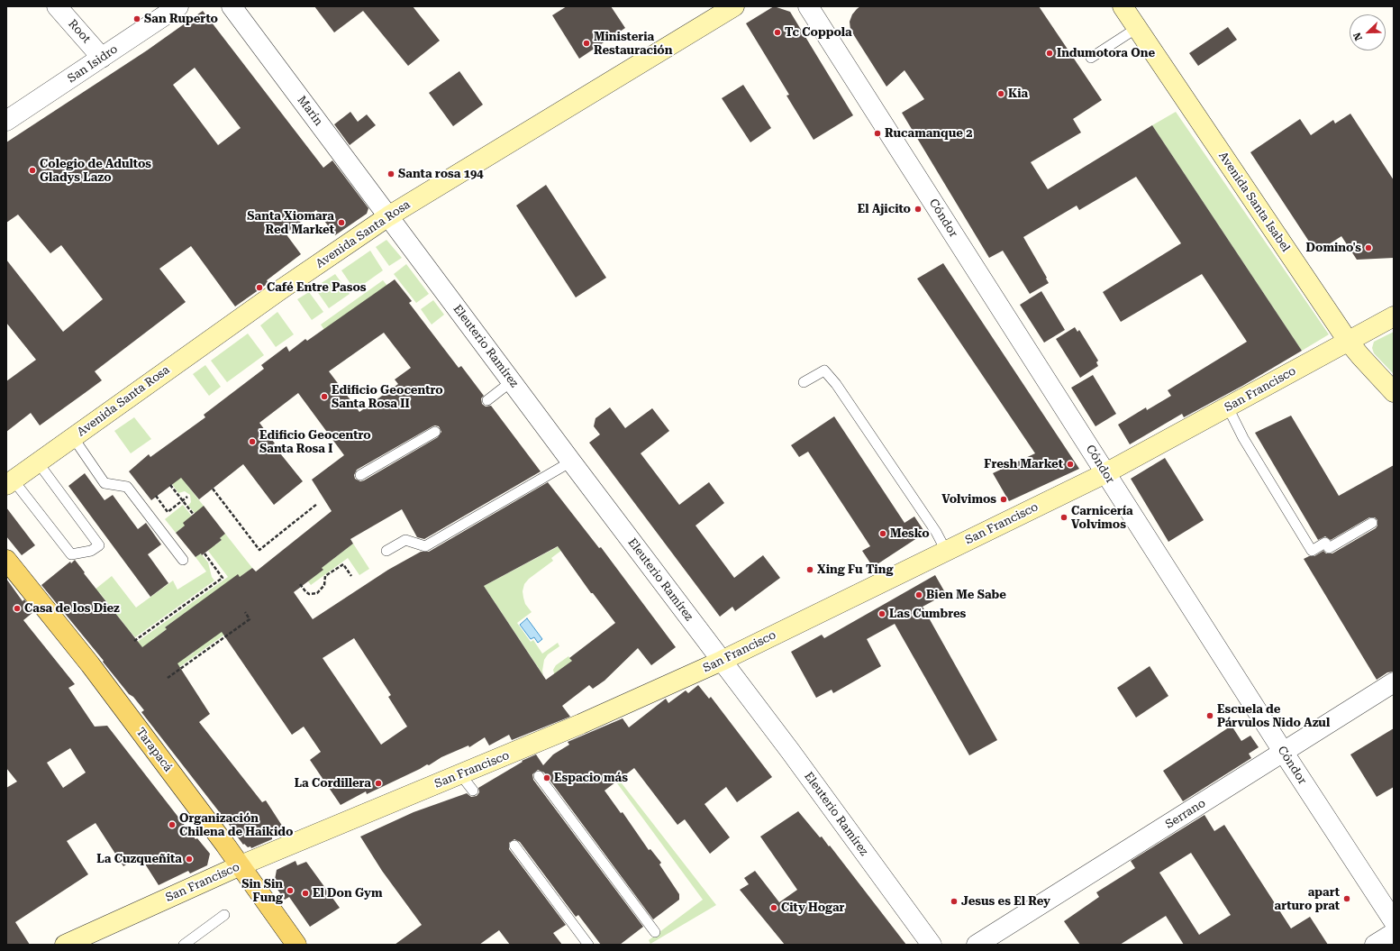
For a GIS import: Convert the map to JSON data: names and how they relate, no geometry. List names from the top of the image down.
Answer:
{
  "streets": {
    "main road": [
      "Avenida Santa Isabel",
      "Avenida Santa Rosa",
      "San Francisco",
      "Tarapacá"
    ],
    "street": [
      "Root",
      "San Isidro",
      "Marín",
      "Cóndor",
      "Eleuterio Ramírez",
      "Serrano"
    ]
  },
  "crossings": [
    ["Root", "San Isidro"],
    ["Marín", "Avenida Santa Rosa"],
    ["Marín", "Eleuterio Ramírez"],
    ["Avenida Santa Isabel", "San Francisco"],
    ["Cóndor", "San Francisco"],
    ["Cóndor", "Serrano"],
    ["Avenida Santa Rosa", "Eleuterio Ramírez"],
    ["Eleuterio Ramírez", "San Francisco"],
    ["San Francisco", "Tarapacá"]
  ],
  "places": [
    "San Ruperto",
    "Tc Coppola",
    "Ministeria Restauración",
    "Indumotora One",
    "Kia",
    "Rucamanque 2",
    "Colegio de Adultos Gladys Lazo",
    "Santa rosa 194",
    "El Ajicito",
    "Santa Xiomara Red Market",
    "Domino's",
    "Café Entre Pasos",
    "Edificio Geocentro Santa Rosa II",
    "Edificio Geocentro Santa Rosa I",
    "Fresh Market",
    "Volvimos",
    "Carnicería Volvimos",
    "Mesko",
    "Xing Fu Ting",
    "Bien Me Sabe",
    "Casa de los Diez",
    "Las Cumbres",
    "Escuela de Párvulos Nido Azul",
    "Espacio más",
    "La Cordillera",
    "Organización Chilena de Haikido",
    "La Cuzqueñita",
    "Sin Sin Fung",
    "El Don Gym",
    "apart arturo prat",
    "Jesus es El Rey",
    "City Hogar"
  ],
  "north": "bottom left"
}
